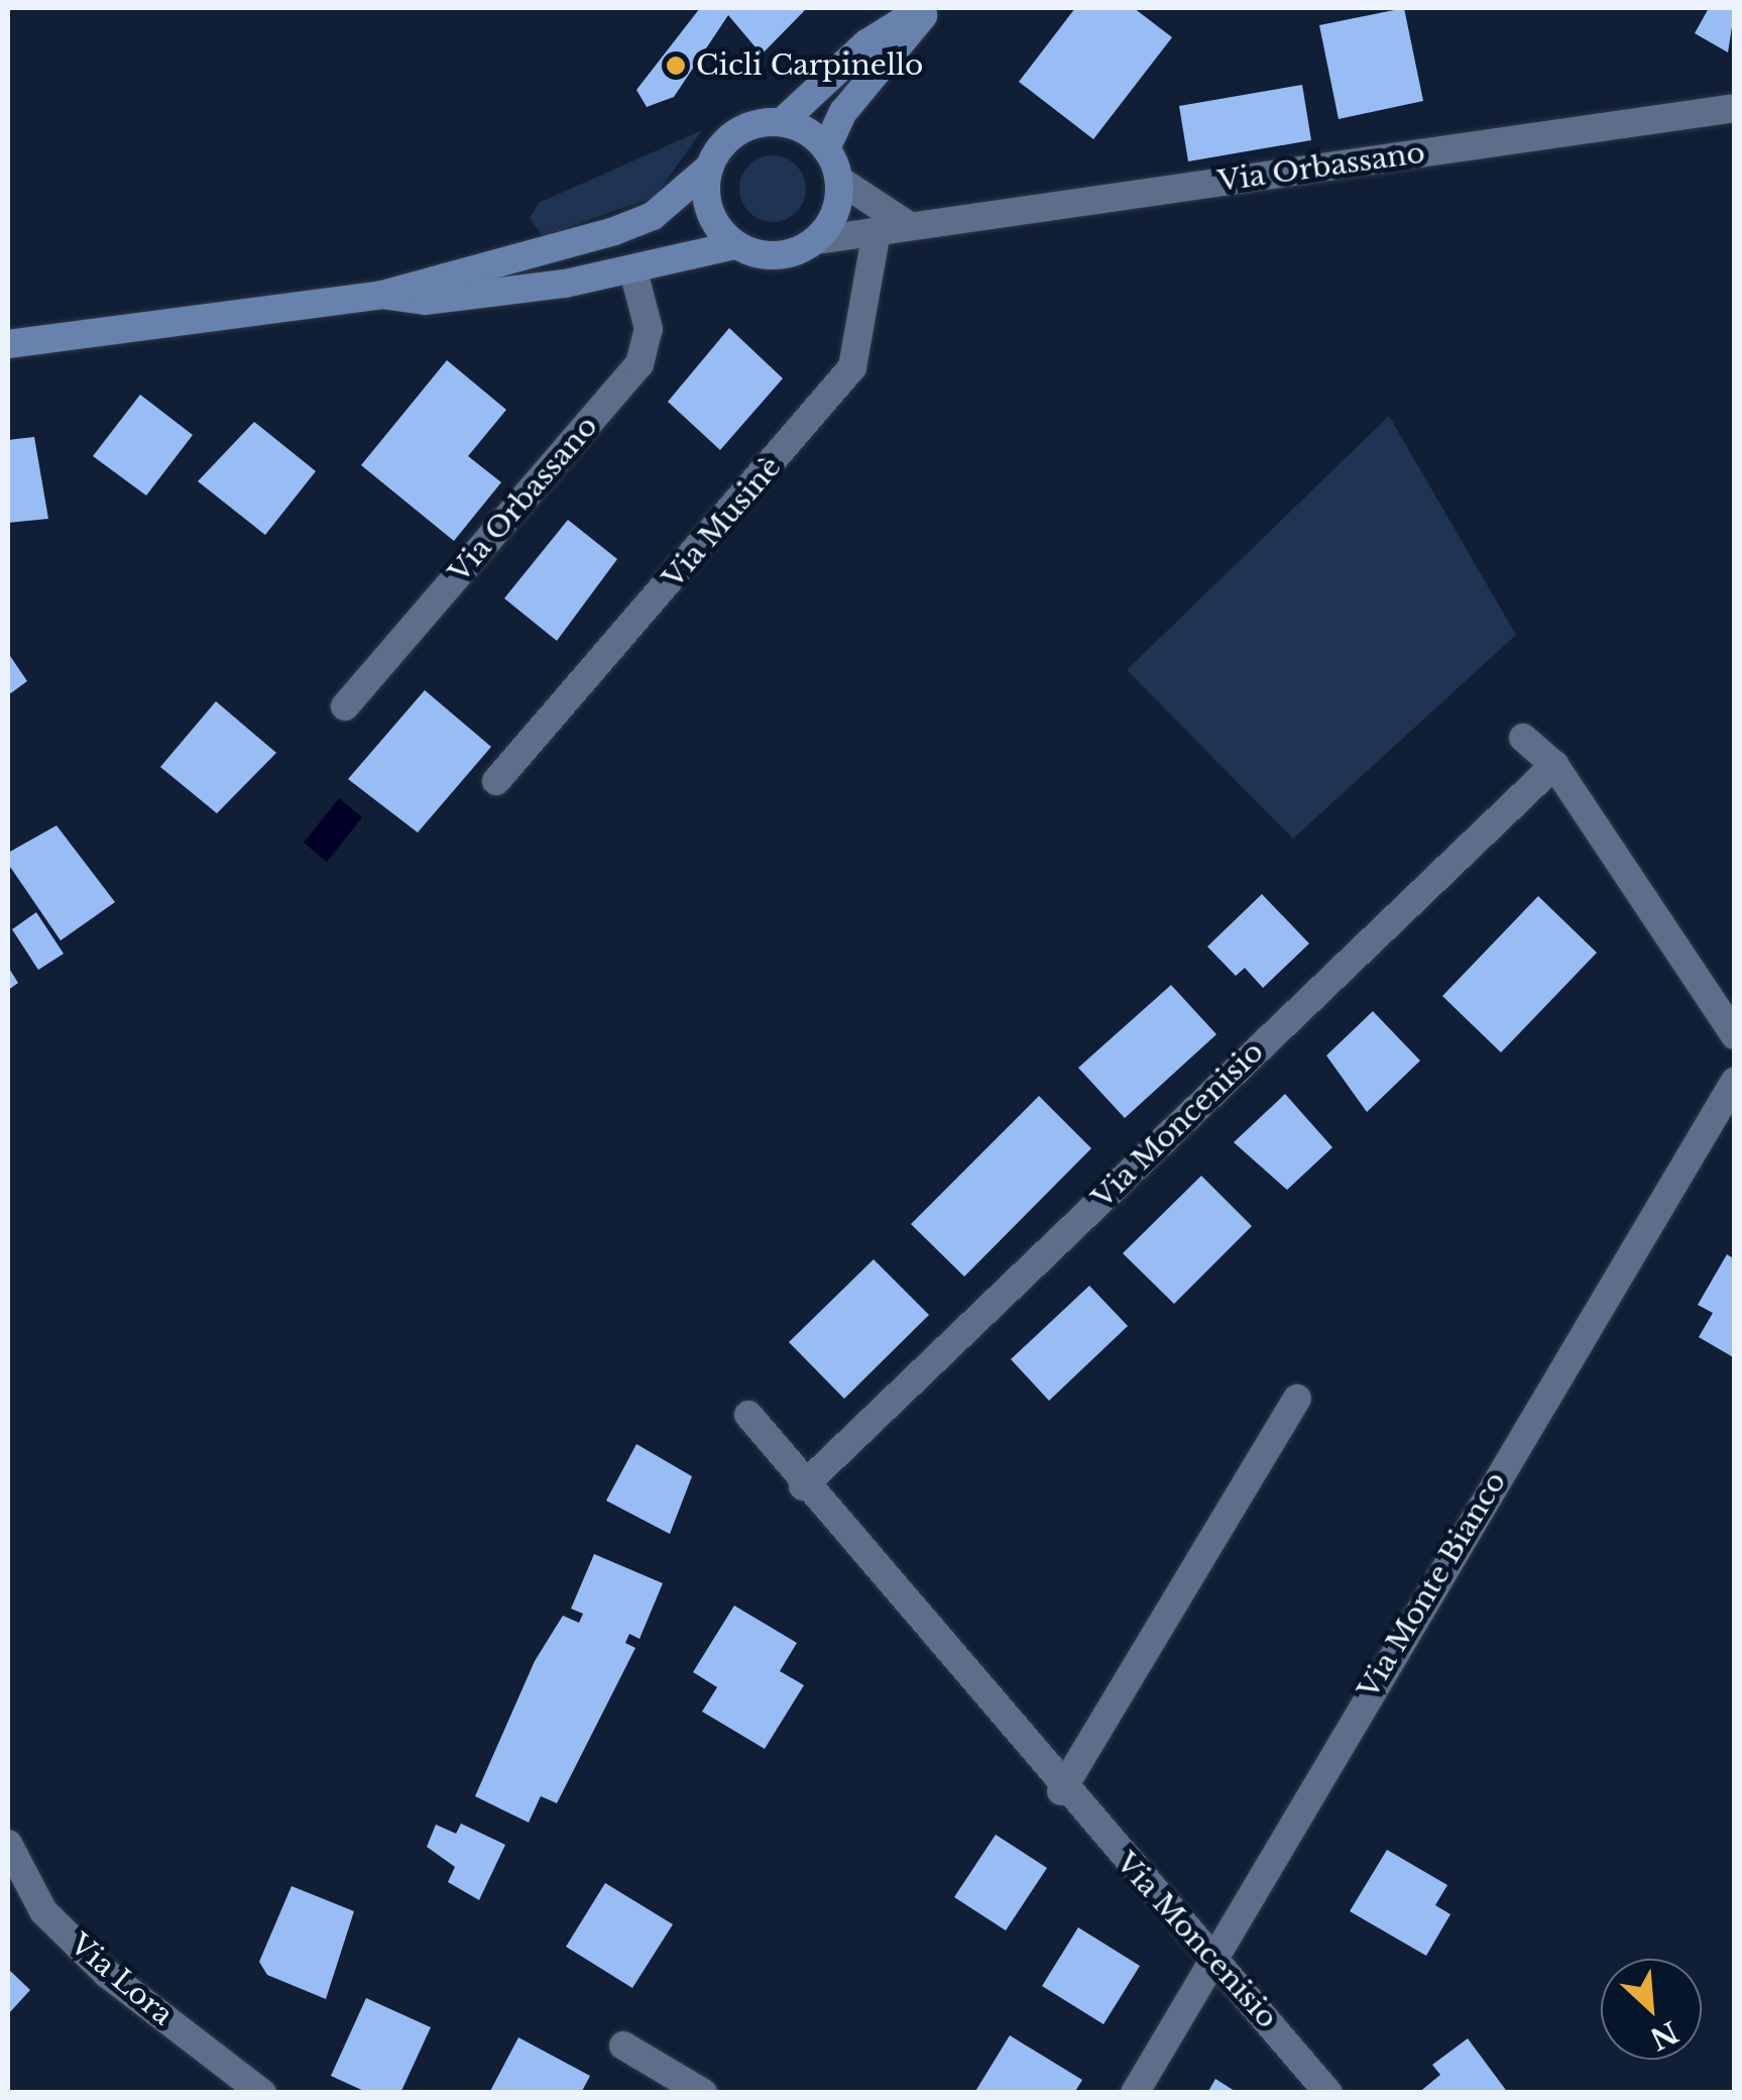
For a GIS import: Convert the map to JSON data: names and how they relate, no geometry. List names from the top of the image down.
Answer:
{
  "streets": {
    "street": [
      "Via Orbassano",
      "Via Musinè",
      "Via Moncenisio",
      "Via Monte Bianco",
      "Via Lora"
    ]
  },
  "crossings": [
    ["Via Orbassano", "Via Musinè"],
    ["Via Moncenisio", "Via Monte Bianco"]
  ],
  "places": ["Cicli Carpinello"],
  "north": "bottom right"
}
